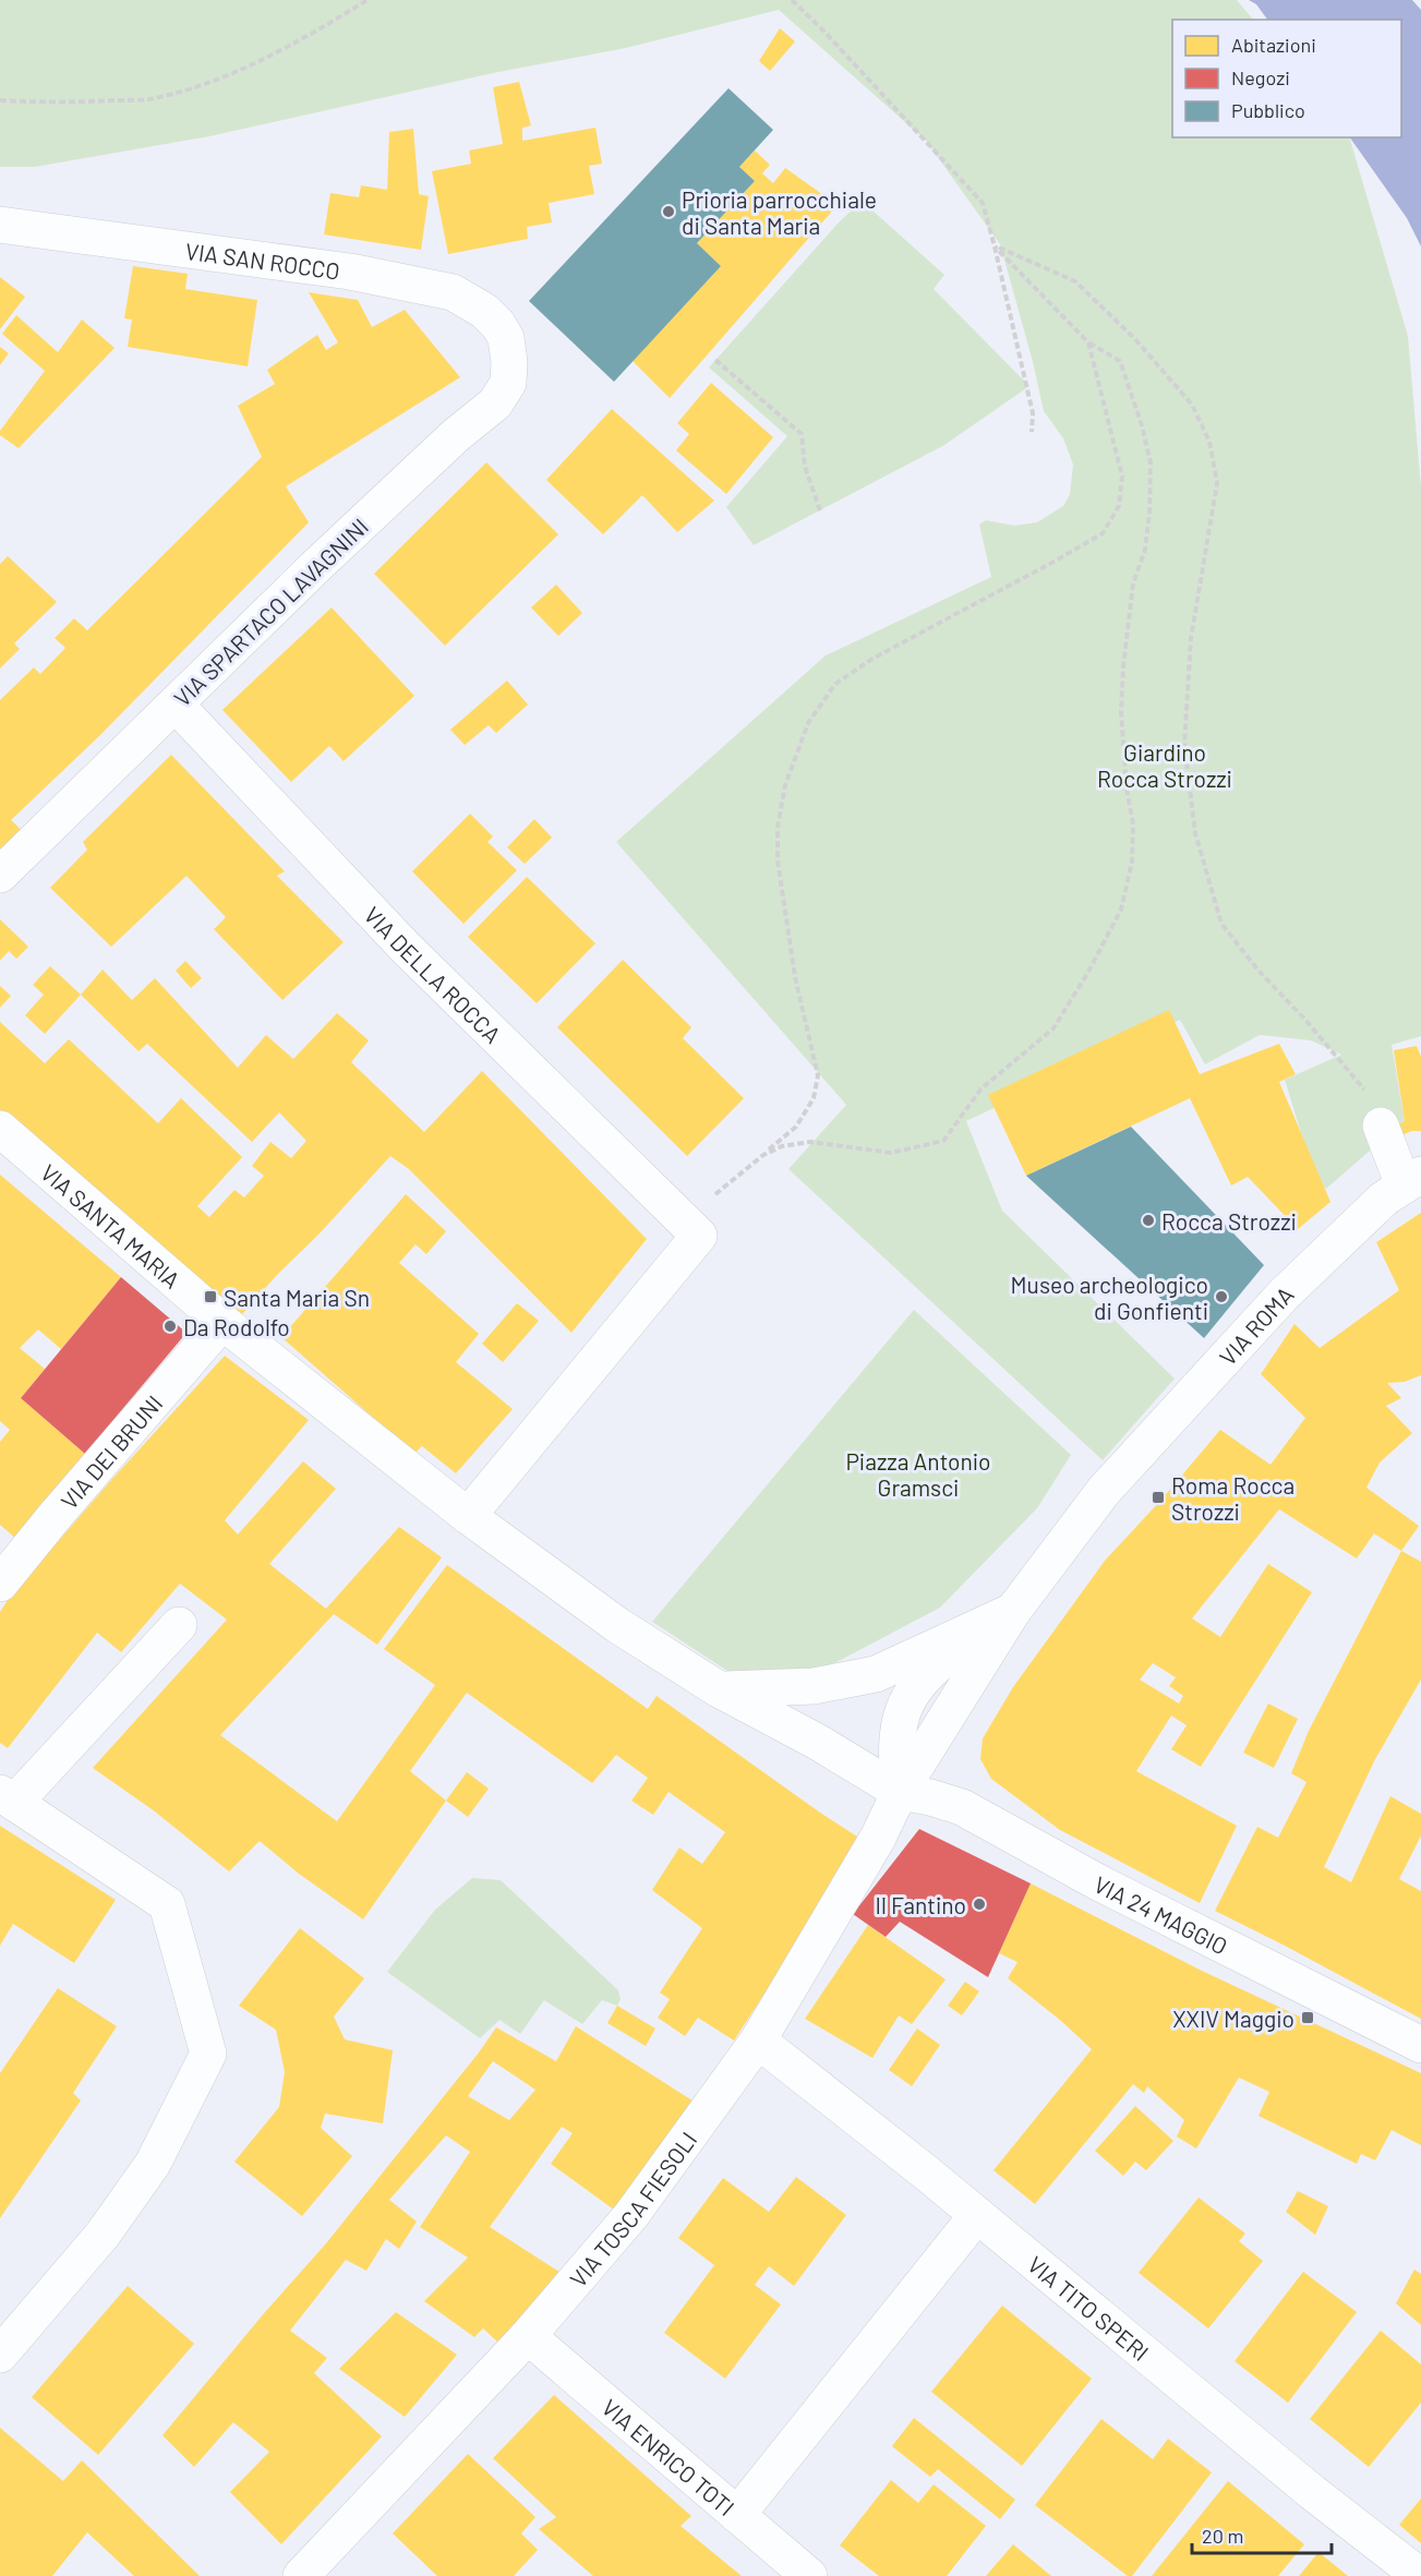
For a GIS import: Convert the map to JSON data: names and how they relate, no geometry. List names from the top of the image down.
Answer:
{
  "streets": {
    "street": [
      "VIA SAN ROCCO",
      "VIA SPARTACO LAVAGNINI",
      "VIA DELLA ROCCA",
      "VIA SANTA MARIA",
      "VIA ROMA",
      "VIA DEI BRUNI",
      "VIA 24 MAGGIO",
      "VIA TOSCA FIESOLI",
      "VIA TITO SPERI",
      "VIA ENRICO TOTI"
    ]
  },
  "crossings": [
    ["VIA SAN ROCCO", "VIA SPARTACO LAVAGNINI"],
    ["VIA SPARTACO LAVAGNINI", "VIA DELLA ROCCA"],
    ["VIA SANTA MARIA", "VIA DEI BRUNI"],
    ["VIA 24 MAGGIO", "VIA TOSCA FIESOLI"],
    ["VIA TOSCA FIESOLI", "VIA TITO SPERI"],
    ["VIA TOSCA FIESOLI", "VIA ENRICO TOTI"]
  ],
  "parks": ["Giardino Rocca Strozzi", "Piazza Antonio Gramsci"],
  "places": {
    "other": [
      "Prioria parrocchiale di Santa Maria",
      "Rocca Strozzi",
      "Museo archeologico di Gonfienti",
      "Da Rodolfo",
      "Il Fantino"
    ],
    "transit": ["Santa Maria Sn", "Roma Rocca Strozzi", "XXIV Maggio"]
  },
  "legend": ["Abitazioni", "Negozi", "Pubblico"],
  "scale_bar": "20 m"
}
